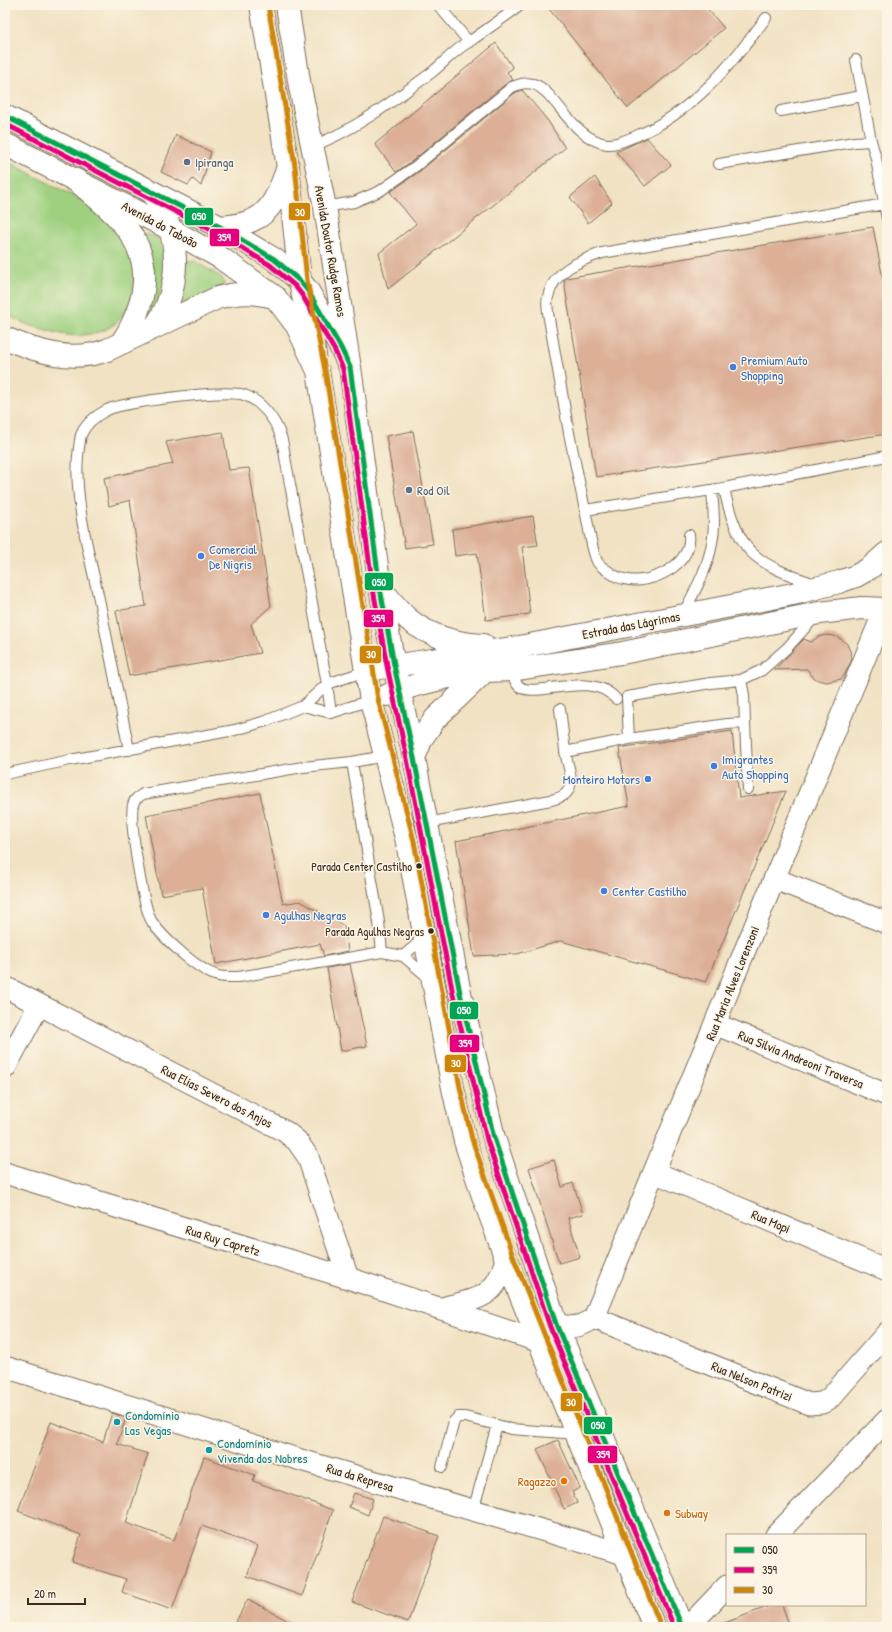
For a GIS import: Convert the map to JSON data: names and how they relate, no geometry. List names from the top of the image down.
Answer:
{
  "streets": {
    "main road": ["Avenida do Taboão", "Avenida Doutor Rudge Ramos", "Estrada das Lágrimas"],
    "street": [
      "Rua Maria Alves Lorenzoni",
      "Rua Silvia Andreoni Traversa",
      "Rua Elias Severo dos Anjos",
      "Rua Mopi",
      "Rua Ruy Capretz",
      "Rua Nelson Patrizi",
      "Rua da Represa"
    ]
  },
  "crossings": [
    ["Avenida do Taboão", "Avenida Doutor Rudge Ramos"],
    ["Avenida Doutor Rudge Ramos", "Estrada das Lágrimas"],
    ["Estrada das Lágrimas", "Rua Maria Alves Lorenzoni"],
    ["Rua Maria Alves Lorenzoni", "Rua Silvia Andreoni Traversa"],
    ["Rua Maria Alves Lorenzoni", "Rua Mopi"],
    ["Rua Maria Alves Lorenzoni", "Rua Nelson Patrizi"],
    ["Rua Elias Severo dos Anjos", "Rua Ruy Capretz"]
  ],
  "places": [
    "Ipiranga",
    "Premium Auto Shopping",
    "Rod Oil",
    "Comercial De Nigris",
    "Imigrantes Auto Shopping",
    "Monteiro Motors",
    "Parada Center Castilho",
    "Center Castilho",
    "Agulhas Negras",
    "Parada Agulhas Negras",
    "Condomínio Las Vegas",
    "Condomínio Vivenda dos Nobres",
    "Ragazzo",
    "Subway"
  ],
  "lines": ["transit line 30", "transit line 050", "transit line 359"],
  "legend": ["050", "359", "30"],
  "scale_bar": "20 m"
}
